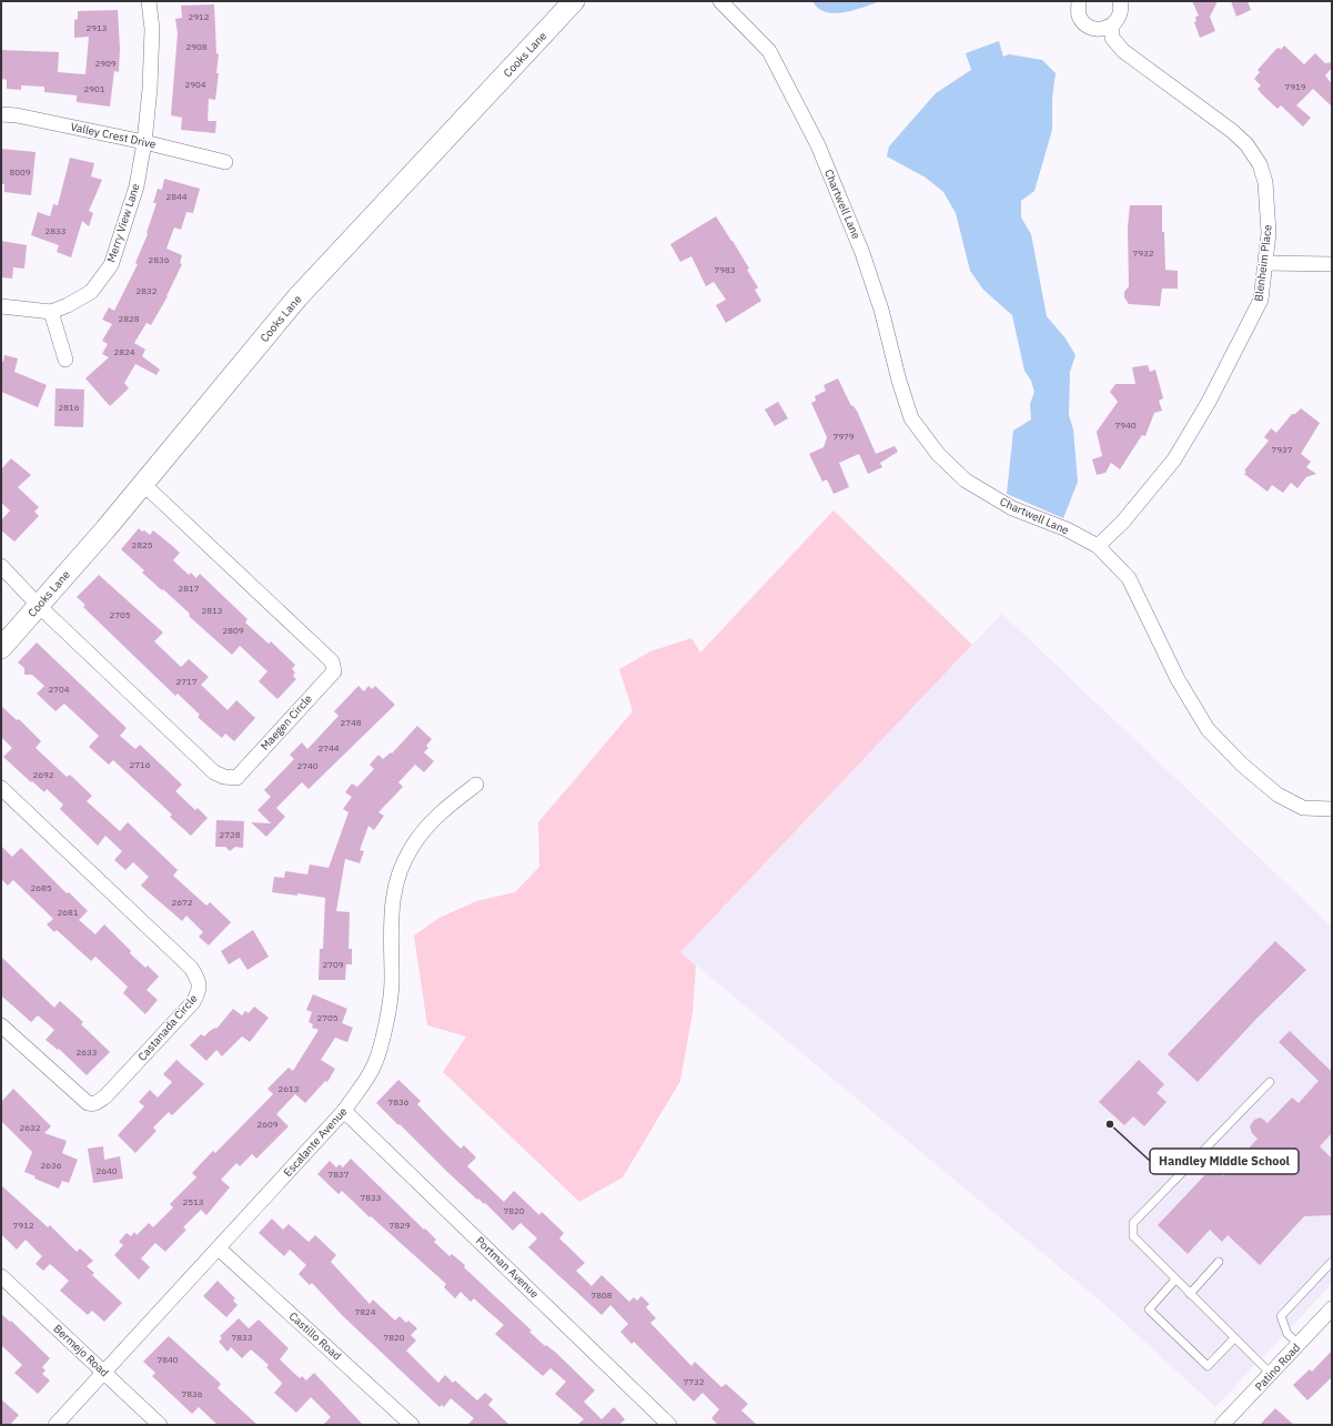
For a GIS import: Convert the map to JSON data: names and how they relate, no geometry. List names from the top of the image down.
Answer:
{
  "streets": {
    "main road": ["Cooks Lane"],
    "street": [
      "Valley Crest Drive",
      "Chartwell Lane",
      "Merry View Lane",
      "Blenheim Place",
      "Maegen Circle",
      "Castanada Circle",
      "Escalante Avenue",
      "Portman Avenue",
      "Castillo Road",
      "Bermejo Road",
      "Patino Road"
    ]
  },
  "crossings": [
    ["Cooks Lane", "Maegen Circle"],
    ["Valley Crest Drive", "Merry View Lane"],
    ["Chartwell Lane", "Blenheim Place"],
    ["Escalante Avenue", "Portman Avenue"],
    ["Escalante Avenue", "Castillo Road"],
    ["Escalante Avenue", "Bermejo Road"]
  ],
  "places": ["Handley Middle School"],
  "house_numbers": [
    "2912",
    "2913",
    "2908",
    "2909",
    "2904",
    "7919",
    "2901",
    "8009",
    "2844",
    "2833",
    "7932",
    "2836",
    "7983",
    "2832",
    "2828",
    "2824",
    "2816",
    "7940",
    "7979",
    "7937",
    "2825",
    "2817",
    "2813",
    "2705",
    "2809",
    "2717",
    "2704",
    "2748",
    "2744",
    "2716",
    "2740",
    "2692",
    "2728",
    "2685",
    "2672",
    "2681",
    "2709",
    "2705",
    "2633",
    "2613",
    "7836",
    "2609",
    "2632",
    "2636",
    "2640",
    "7837",
    "7833",
    "2513",
    "7820",
    "7912",
    "7829",
    "7808",
    "7824",
    "7833",
    "7820",
    "7840",
    "7732",
    "7836"
  ]
}
